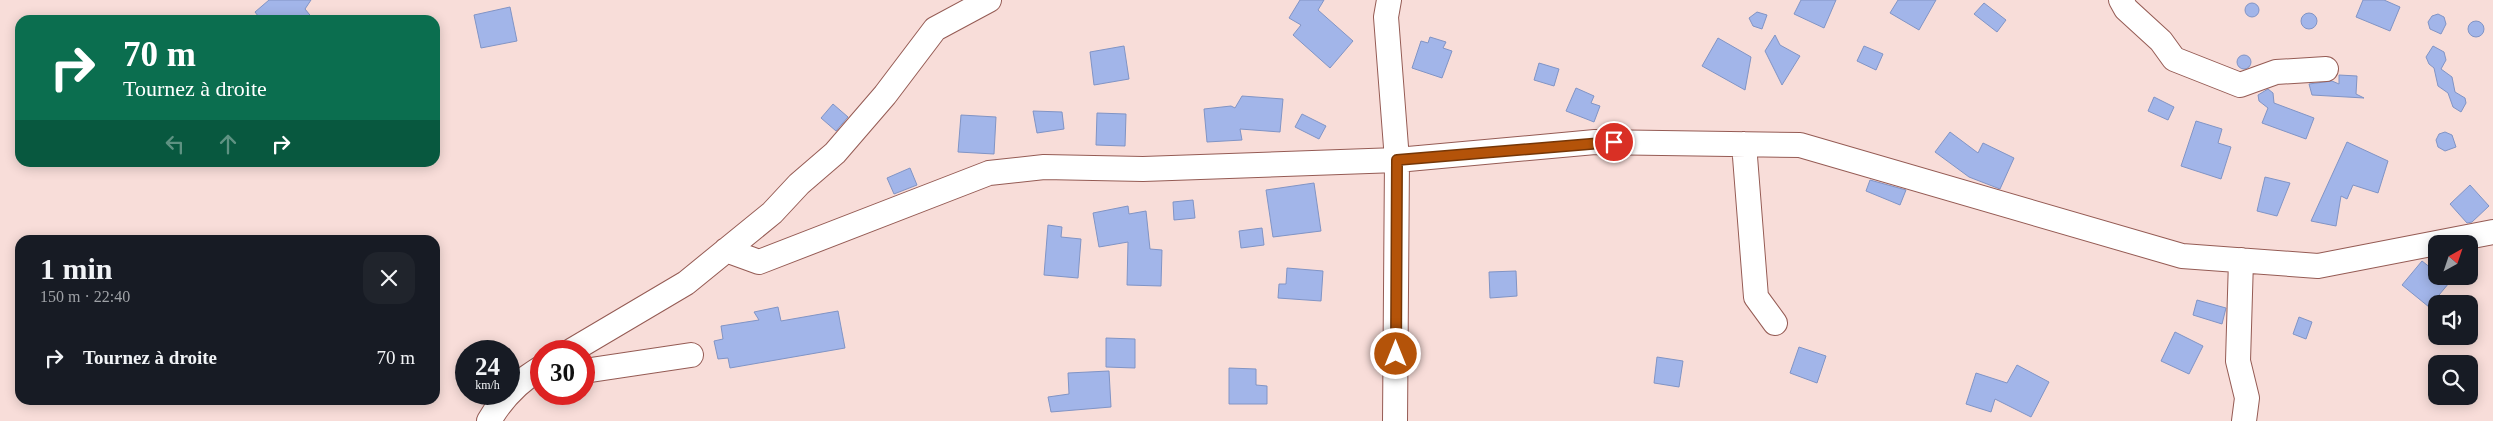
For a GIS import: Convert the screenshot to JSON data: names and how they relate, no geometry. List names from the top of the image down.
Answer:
{
  "north": "top right",
  "page": {
    "turn": ["70 m", "Tournez à droite"],
    "heading": ["1 min", "150 m · 22:40"],
    "list": [
      {
        "name": "Tournez à droite",
        "value": "70 m"
      }
    ],
    "speed": "24 km/h",
    "limit": "30"
  }
}
